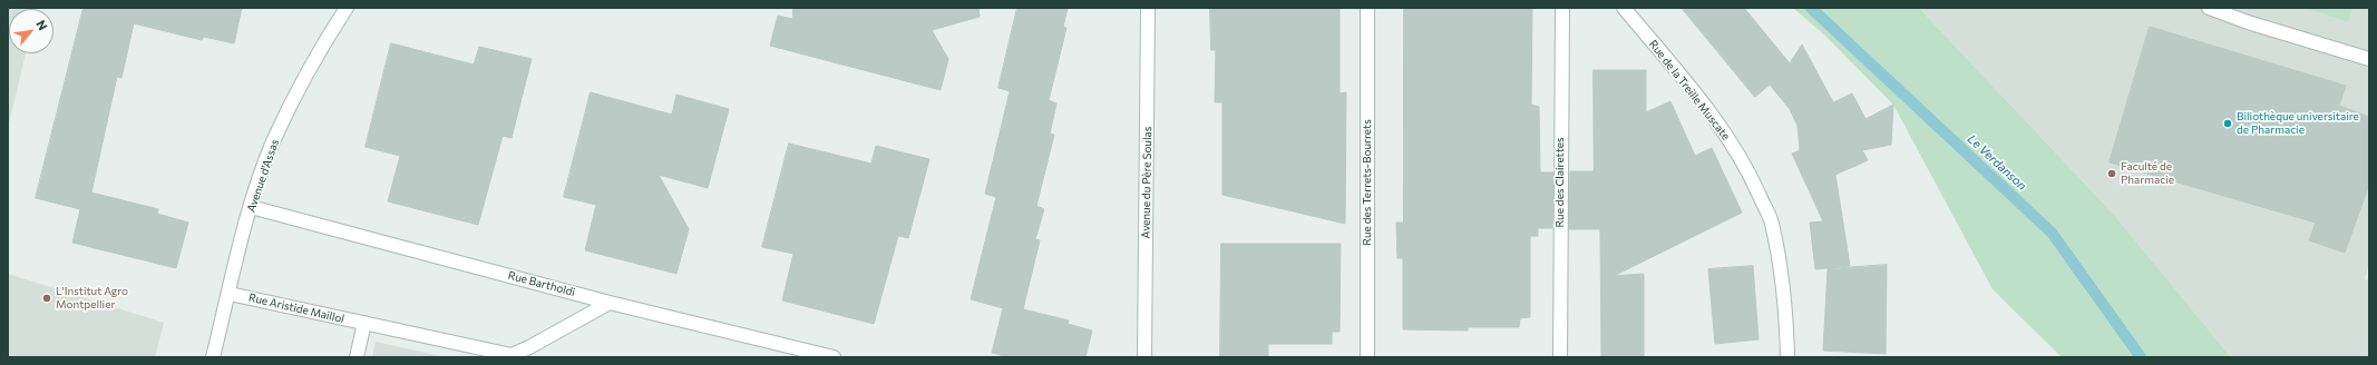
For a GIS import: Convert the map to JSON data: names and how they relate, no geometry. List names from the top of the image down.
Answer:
{
  "streets": {
    "street": [
      "Rue de la Treille Muscate",
      "Avenue d'Assas",
      "Avenue du Père Soulas",
      "Rue des Terrets-Bourrets",
      "Rue des Clairettes",
      "Rue Bartholdi",
      "Rue Aristide Maillol"
    ]
  },
  "crossings": [
    ["Avenue d'Assas", "Rue Bartholdi"],
    ["Avenue d'Assas", "Rue Aristide Maillol"],
    ["Rue Bartholdi", "Rue Aristide Maillol"]
  ],
  "water": ["Le Verdanson"],
  "places": ["Biliothèque universitaire de Pharmacie", "Faculté de Pharmacie", "L'Institut Agro Montpellier"],
  "north": "top right"
}
